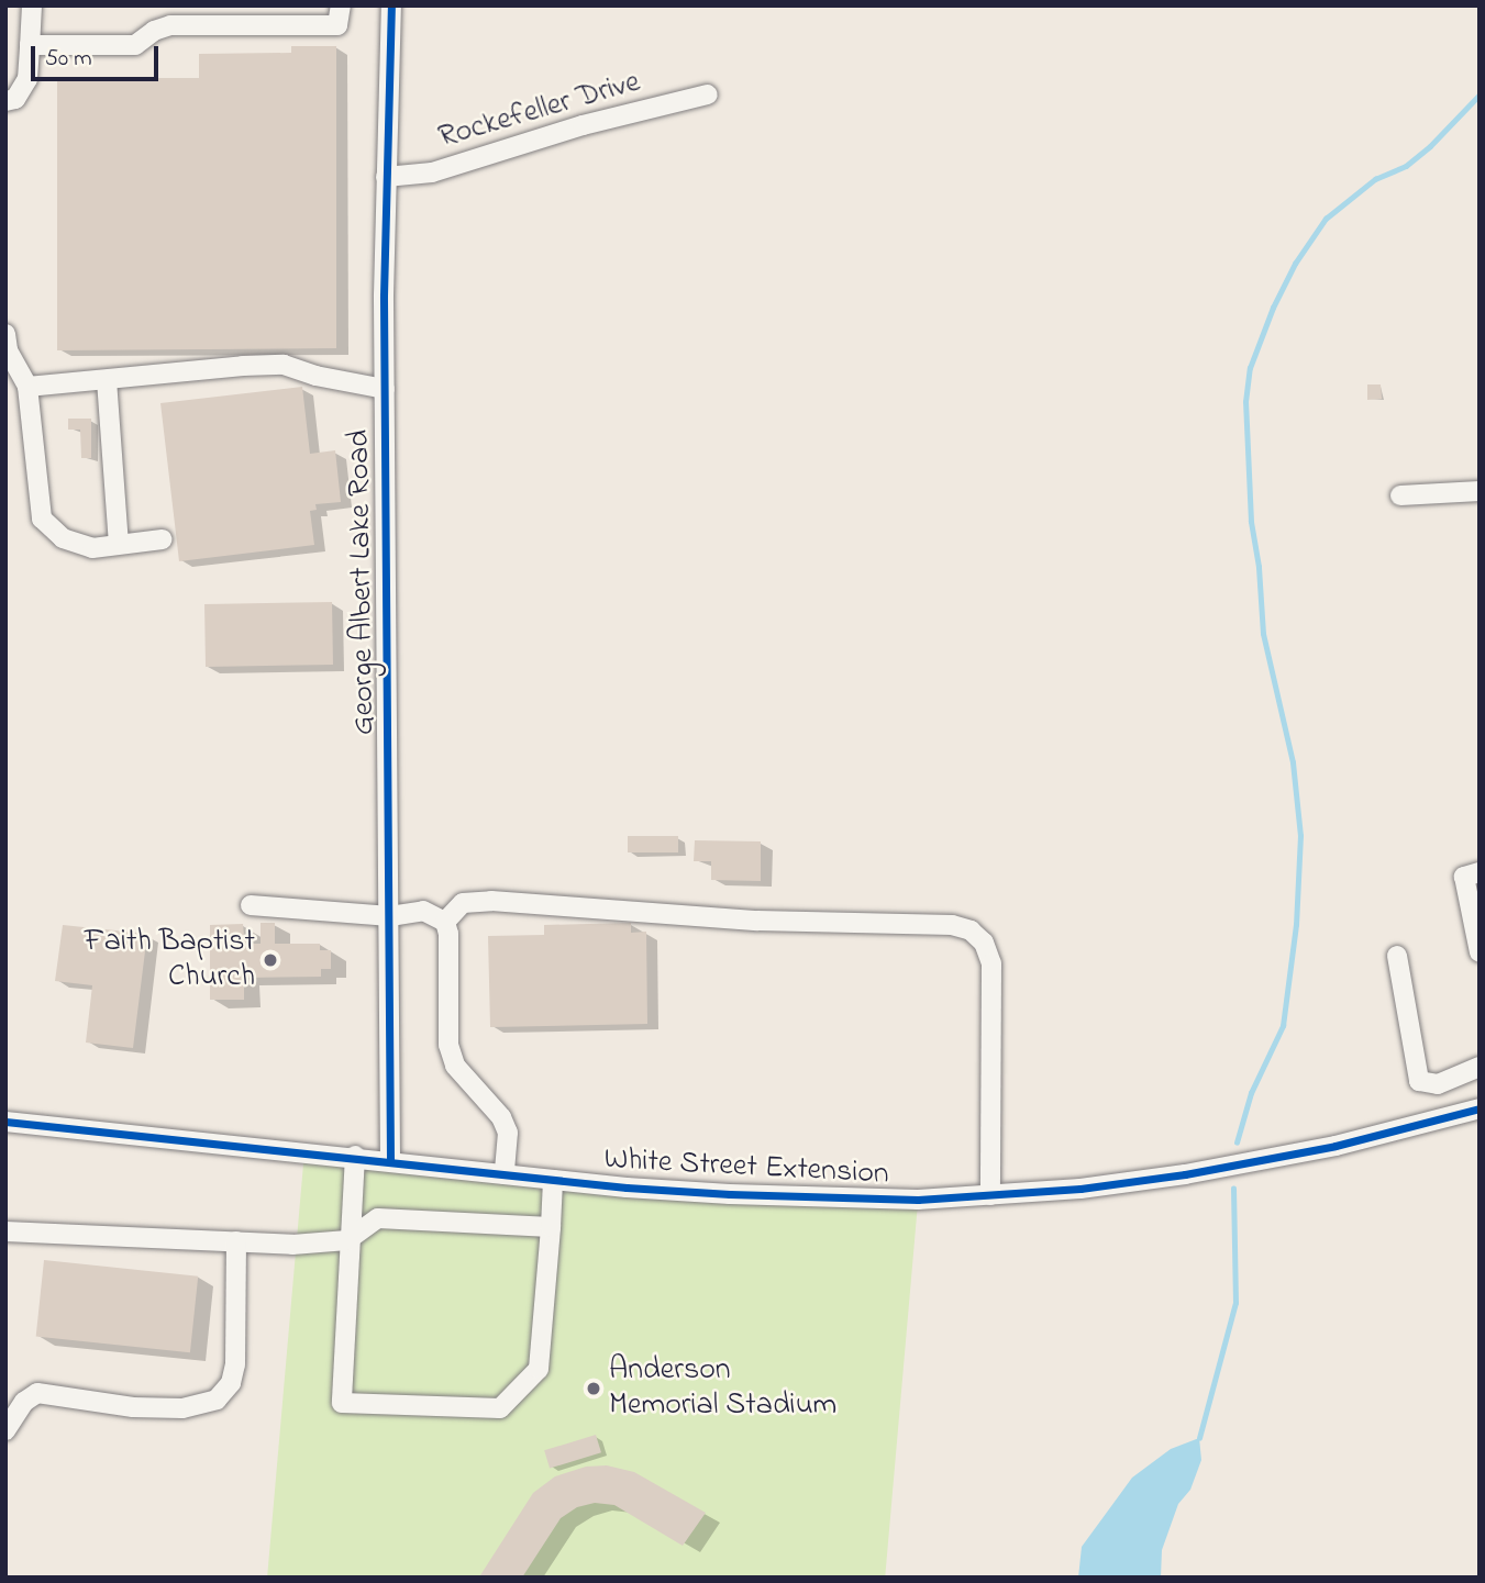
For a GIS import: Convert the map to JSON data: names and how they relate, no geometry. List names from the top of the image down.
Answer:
{
  "streets": {
    "street": ["Rockefeller Drive", "George Albert Lake Road", "White Street Extension"]
  },
  "crossings": [
    ["Rockefeller Drive", "George Albert Lake Road"],
    ["George Albert Lake Road", "White Street Extension"]
  ],
  "places": ["Faith Baptist Church", "Anderson Memorial Stadium"],
  "scale_bar": "50 m"
}
